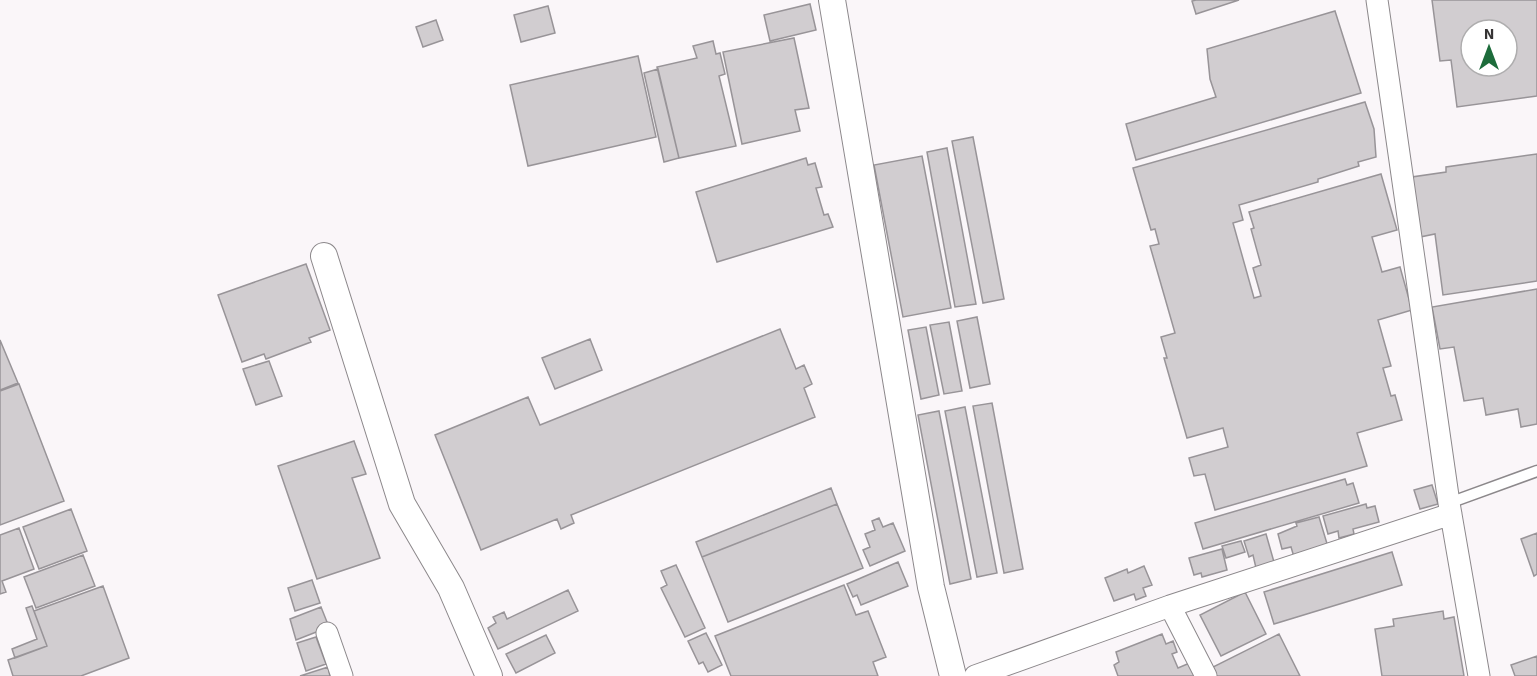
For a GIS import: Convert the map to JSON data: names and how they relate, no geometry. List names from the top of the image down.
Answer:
{
  "north": "top"
}
